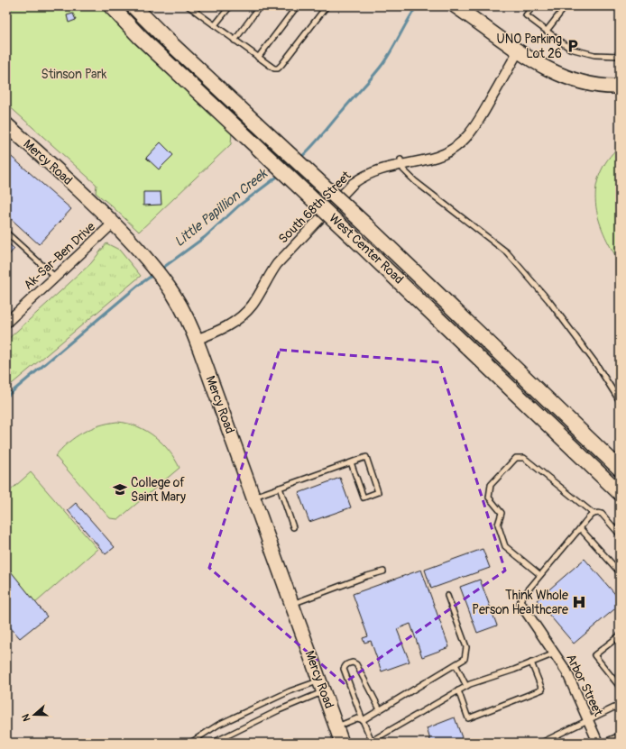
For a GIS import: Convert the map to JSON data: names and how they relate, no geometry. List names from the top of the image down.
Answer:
{
  "streets": {
    "main road": ["Mercy Road", "West Center Road"],
    "street": ["South 68th Street", "Ak-Sar-Ben Drive", "Arbor Street"]
  },
  "crossings": [
    ["Mercy Road", "South 68th Street"],
    ["Mercy Road", "Ak-Sar-Ben Drive"]
  ],
  "water": ["Little Papillion Creek"],
  "parks": ["Stinson Park"],
  "places": {
    "parking": ["UNO Parking Lot 26"],
    "school or university": ["College of Saint Mary"],
    "hospital": ["Think Whole Person Healthcare"]
  },
  "north": "left"
}
